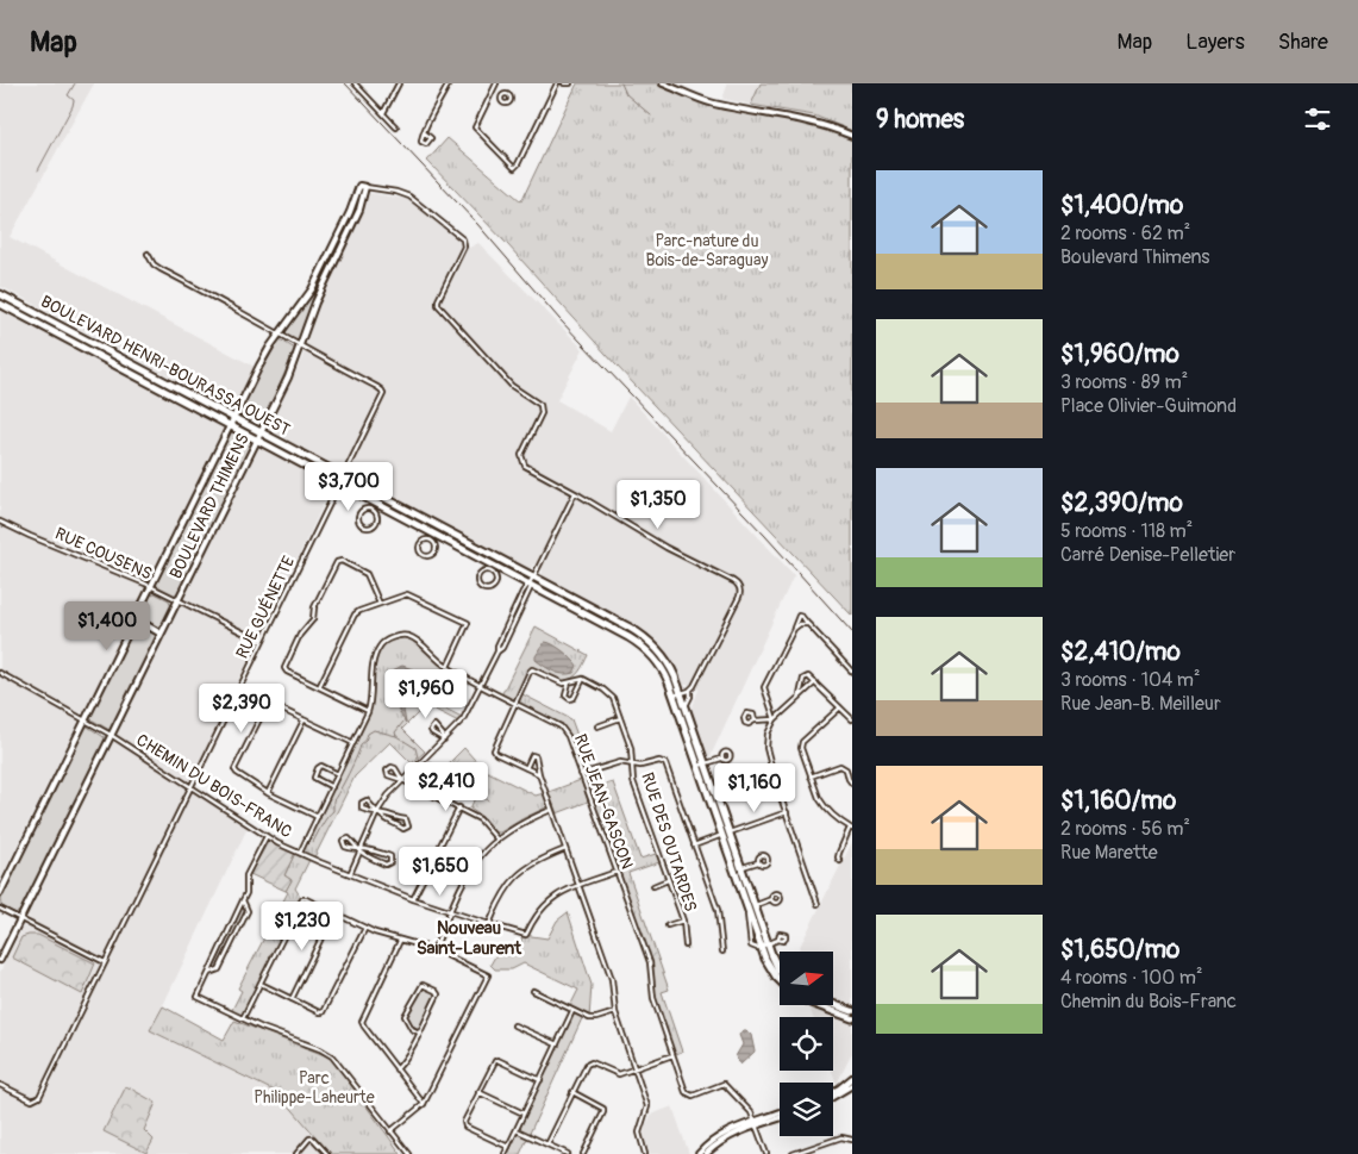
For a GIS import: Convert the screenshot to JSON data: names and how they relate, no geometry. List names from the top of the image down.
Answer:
{
  "streets": {
    "main road": ["BOULEVARD HENRI-BOURASSA OUEST"],
    "street": [
      "BOULEVARD THIMENS",
      "RUE COUSENS",
      "RUE GUÉNETTE",
      "CHEMIN DU BOIS-FRANC",
      "RUE JEAN-GASCON",
      "RUE DES OUTARDES"
    ]
  },
  "crossings": [
    ["BOULEVARD HENRI-BOURASSA OUEST", "BOULEVARD THIMENS"],
    ["BOULEVARD HENRI-BOURASSA OUEST", "RUE GUÉNETTE"],
    ["BOULEVARD THIMENS", "RUE COUSENS"],
    ["BOULEVARD THIMENS", "RUE GUÉNETTE"],
    ["BOULEVARD THIMENS", "CHEMIN DU BOIS-FRANC"],
    ["RUE COUSENS", "RUE GUÉNETTE"],
    ["RUE GUÉNETTE", "CHEMIN DU BOIS-FRANC"],
    ["CHEMIN DU BOIS-FRANC", "RUE JEAN-GASCON"]
  ],
  "districts": ["Nouveau Saint-Laurent"],
  "parks": ["Parc-nature du Bois-de-Saraguay", "Parc Philippe-Laheurte"],
  "north": "right",
  "page": {
    "header": "Map",
    "nav": ["Map", "Layers", "Share"],
    "heading": "9 homes",
    "list": [
      {
        "name": "$1,400/mo",
        "note": "2 rooms · 62 m² · Boulevard Thimens"
      },
      {
        "name": "$1,960/mo",
        "note": "3 rooms · 89 m² · Place Olivier-Guimond"
      },
      {
        "name": "$2,390/mo",
        "note": "5 rooms · 118 m² · Carré Denise-Pelletier"
      },
      {
        "name": "$2,410/mo",
        "note": "3 rooms · 104 m² · Rue Jean-B. Meilleur"
      },
      {
        "name": "$1,160/mo",
        "note": "2 rooms · 56 m² · Rue Marette"
      },
      {
        "name": "$1,650/mo",
        "note": "4 rooms · 100 m² · Chemin du Bois-Franc"
      }
    ],
    "price": [
      "$3,700",
      "$1,350",
      "$1,400",
      "$1,960",
      "$2,390",
      "$2,410",
      "$1,160",
      "$1,650",
      "$1,230"
    ]
  }
}
